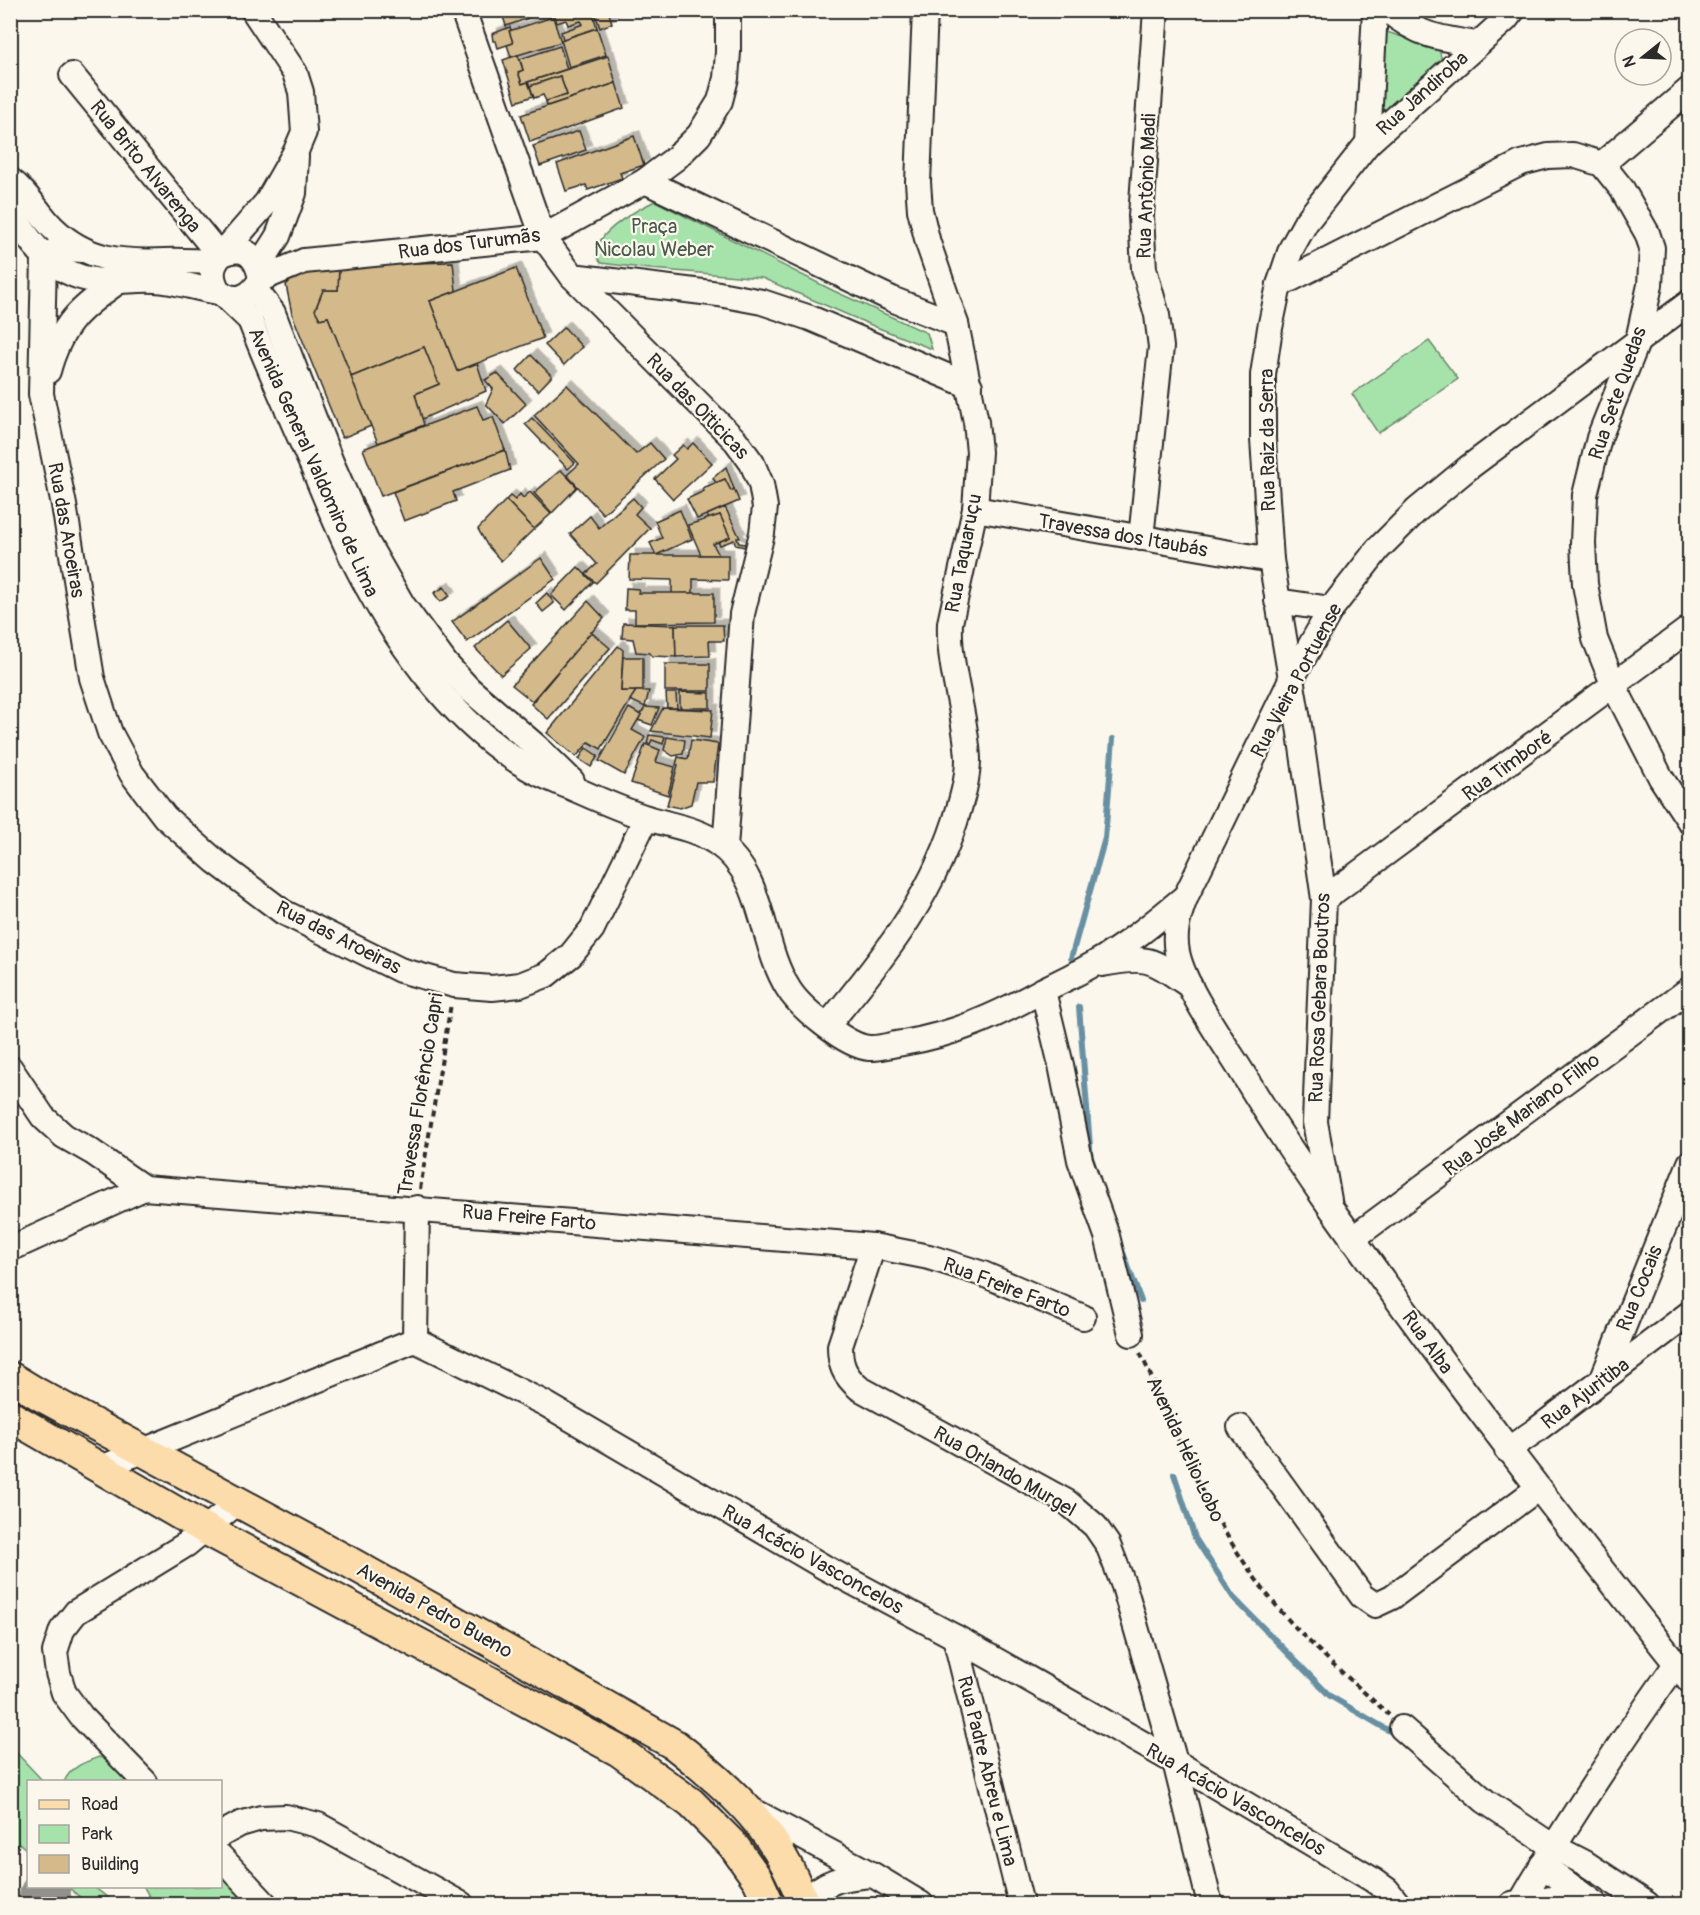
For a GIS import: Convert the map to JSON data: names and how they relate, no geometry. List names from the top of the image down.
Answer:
{
  "streets": {
    "main road": ["Avenida Pedro Bueno"],
    "street": [
      "Rua Jandiroba",
      "Rua Brito Alvarenga",
      "Rua Antônio Madi",
      "Rua dos Turumãs",
      "Rua Sete Quedas",
      "Rua das Oiticicas",
      "Rua Raiz da Serra",
      "Avenida General Valdomiro de Lima",
      "Rua das Aroeiras",
      "Travessa dos Itaubás",
      "Rua Taquaruçu",
      "Rua Vieira Portuense",
      "Rua Timboré",
      "Rua Rosa Gebara Boutros",
      "Rua José Mariano Filho",
      "Rua Freire Farto",
      "Rua Cocais",
      "Rua Alba",
      "Rua Ajuritiba",
      "Rua Orlando Murgel",
      "Rua Acácio Vasconcelos",
      "Rua Padre Abreu e Lima"
    ],
    "path": ["Travessa Florêncio Capri", "Avenida Hélio Lobo"]
  },
  "crossings": [
    ["Rua Jandiroba", "Rua Raiz da Serra"],
    ["Rua Brito Alvarenga", "Rua dos Turumãs"],
    ["Rua Brito Alvarenga", "Avenida General Valdomiro de Lima"],
    ["Rua Antônio Madi", "Travessa dos Itaubás"],
    ["Rua dos Turumãs", "Rua das Oiticicas"],
    ["Rua dos Turumãs", "Avenida General Valdomiro de Lima"],
    ["Rua Sete Quedas", "Rua Vieira Portuense"],
    ["Rua Sete Quedas", "Rua Timboré"],
    ["Rua das Oiticicas", "Avenida General Valdomiro de Lima"],
    ["Rua Raiz da Serra", "Travessa dos Itaubás"],
    ["Rua Raiz da Serra", "Rua Vieira Portuense"],
    ["Rua Raiz da Serra", "Rua Rosa Gebara Boutros"],
    ["Avenida General Valdomiro de Lima", "Rua das Aroeiras"],
    ["Avenida General Valdomiro de Lima", "Rua Taquaruçu"],
    ["Rua das Aroeiras", "Travessa Florêncio Capri"],
    ["Travessa dos Itaubás", "Rua Taquaruçu"],
    ["Rua Vieira Portuense", "Rua Rosa Gebara Boutros"],
    ["Rua Vieira Portuense", "Rua Alba"],
    ["Rua Timboré", "Rua Rosa Gebara Boutros"],
    ["Rua Rosa Gebara Boutros", "Rua Alba"],
    ["Travessa Florêncio Capri", "Rua Freire Farto"],
    ["Rua José Mariano Filho", "Rua Alba"],
    ["Rua Freire Farto", "Rua Orlando Murgel"],
    ["Rua Cocais", "Rua Ajuritiba"],
    ["Rua Alba", "Rua Ajuritiba"],
    ["Rua Orlando Murgel", "Rua Acácio Vasconcelos"],
    ["Rua Acácio Vasconcelos", "Rua Padre Abreu e Lima"]
  ],
  "parks": ["Praça Nicolau Weber"],
  "legend": ["Road", "Park", "Building"],
  "north": "left"
}
